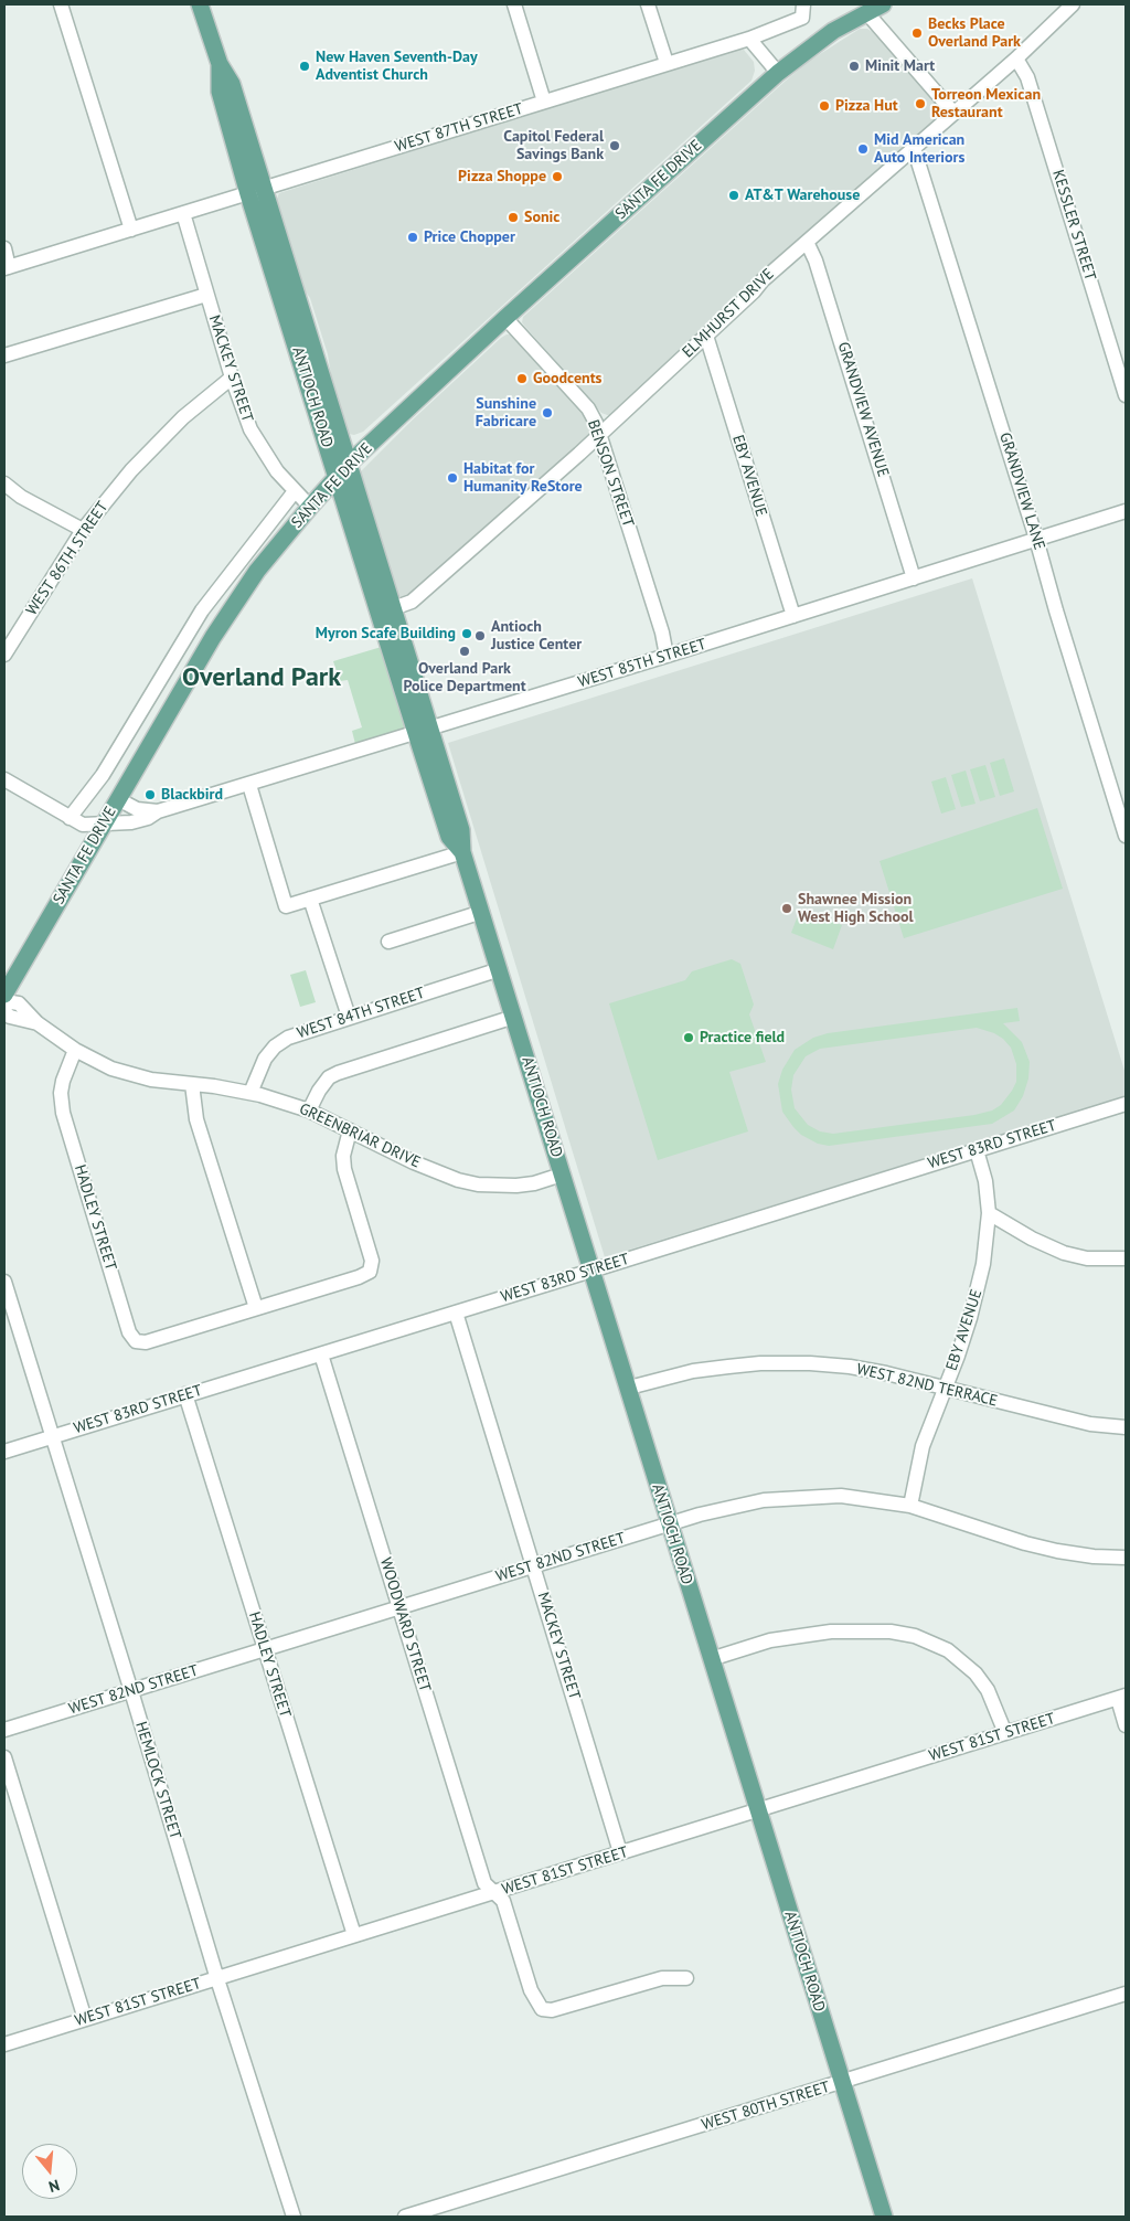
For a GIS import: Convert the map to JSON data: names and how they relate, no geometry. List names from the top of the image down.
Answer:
{
  "streets": {
    "main road": ["SANTA FE DRIVE", "ANTIOCH ROAD"],
    "street": [
      "WEST 87TH STREET",
      "KESSLER STREET",
      "ELMHURST DRIVE",
      "MACKEY STREET",
      "GRANDVIEW AVENUE",
      "BENSON STREET",
      "EBY AVENUE",
      "GRANDVIEW LANE",
      "WEST 86TH STREET",
      "WEST 85TH STREET",
      "WEST 84TH STREET",
      "GREENBRIAR DRIVE",
      "WEST 83RD STREET",
      "HADLEY STREET",
      "WEST 82ND TERRACE",
      "WEST 82ND STREET",
      "WOODWARD STREET",
      "WEST 81ST STREET",
      "HEMLOCK STREET",
      "WEST 80TH STREET"
    ]
  },
  "crossings": [
    ["WEST 87TH STREET", "MACKEY STREET"],
    ["WEST 87TH STREET", "ANTIOCH ROAD"],
    ["SANTA FE DRIVE", "MACKEY STREET"],
    ["SANTA FE DRIVE", "ANTIOCH ROAD"],
    ["SANTA FE DRIVE", "BENSON STREET"],
    ["SANTA FE DRIVE", "WEST 85TH STREET"],
    ["KESSLER STREET", "ELMHURST DRIVE"],
    ["ELMHURST DRIVE", "ANTIOCH ROAD"],
    ["ELMHURST DRIVE", "GRANDVIEW AVENUE"],
    ["ELMHURST DRIVE", "BENSON STREET"],
    ["ELMHURST DRIVE", "EBY AVENUE"],
    ["ELMHURST DRIVE", "GRANDVIEW LANE"],
    ["MACKEY STREET", "WEST 86TH STREET"],
    ["MACKEY STREET", "WEST 83RD STREET"],
    ["MACKEY STREET", "WEST 82ND STREET"],
    ["MACKEY STREET", "WEST 81ST STREET"],
    ["ANTIOCH ROAD", "WEST 85TH STREET"],
    ["ANTIOCH ROAD", "WEST 84TH STREET"],
    ["ANTIOCH ROAD", "GREENBRIAR DRIVE"],
    ["ANTIOCH ROAD", "WEST 83RD STREET"],
    ["ANTIOCH ROAD", "WEST 82ND TERRACE"],
    ["ANTIOCH ROAD", "WEST 82ND STREET"],
    ["ANTIOCH ROAD", "WEST 81ST STREET"],
    ["ANTIOCH ROAD", "WEST 80TH STREET"],
    ["GRANDVIEW AVENUE", "WEST 85TH STREET"],
    ["BENSON STREET", "WEST 85TH STREET"],
    ["EBY AVENUE", "WEST 85TH STREET"],
    ["EBY AVENUE", "WEST 83RD STREET"],
    ["EBY AVENUE", "WEST 82ND TERRACE"],
    ["EBY AVENUE", "WEST 82ND STREET"],
    ["GRANDVIEW LANE", "WEST 85TH STREET"],
    ["WEST 84TH STREET", "GREENBRIAR DRIVE"],
    ["GREENBRIAR DRIVE", "HADLEY STREET"],
    ["WEST 83RD STREET", "HADLEY STREET"],
    ["WEST 83RD STREET", "WOODWARD STREET"],
    ["WEST 83RD STREET", "HEMLOCK STREET"],
    ["HADLEY STREET", "WEST 82ND STREET"],
    ["HADLEY STREET", "WEST 81ST STREET"],
    ["WEST 82ND STREET", "WOODWARD STREET"],
    ["WEST 82ND STREET", "HEMLOCK STREET"],
    ["WOODWARD STREET", "WEST 81ST STREET"],
    ["WEST 81ST STREET", "HEMLOCK STREET"]
  ],
  "districts": ["Overland Park"],
  "places": [
    "Becks Place Overland Park",
    "New Haven Seventh-Day Adventist Church",
    "Minit Mart",
    "Torreon Mexican Restaurant",
    "Pizza Hut",
    "Capitol Federal Savings Bank",
    "Mid American Auto Interiors",
    "Pizza Shoppe",
    "AT&T Warehouse",
    "Sonic",
    "Price Chopper",
    "Goodcents",
    "Sunshine Fabricare",
    "Habitat for Humanity ReStore",
    "Myron Scafe Building",
    "Antioch Justice Center",
    "Overland Park Police Department",
    "Blackbird",
    "Shawnee Mission West High School",
    "Practice field"
  ],
  "north": "bottom"
}
